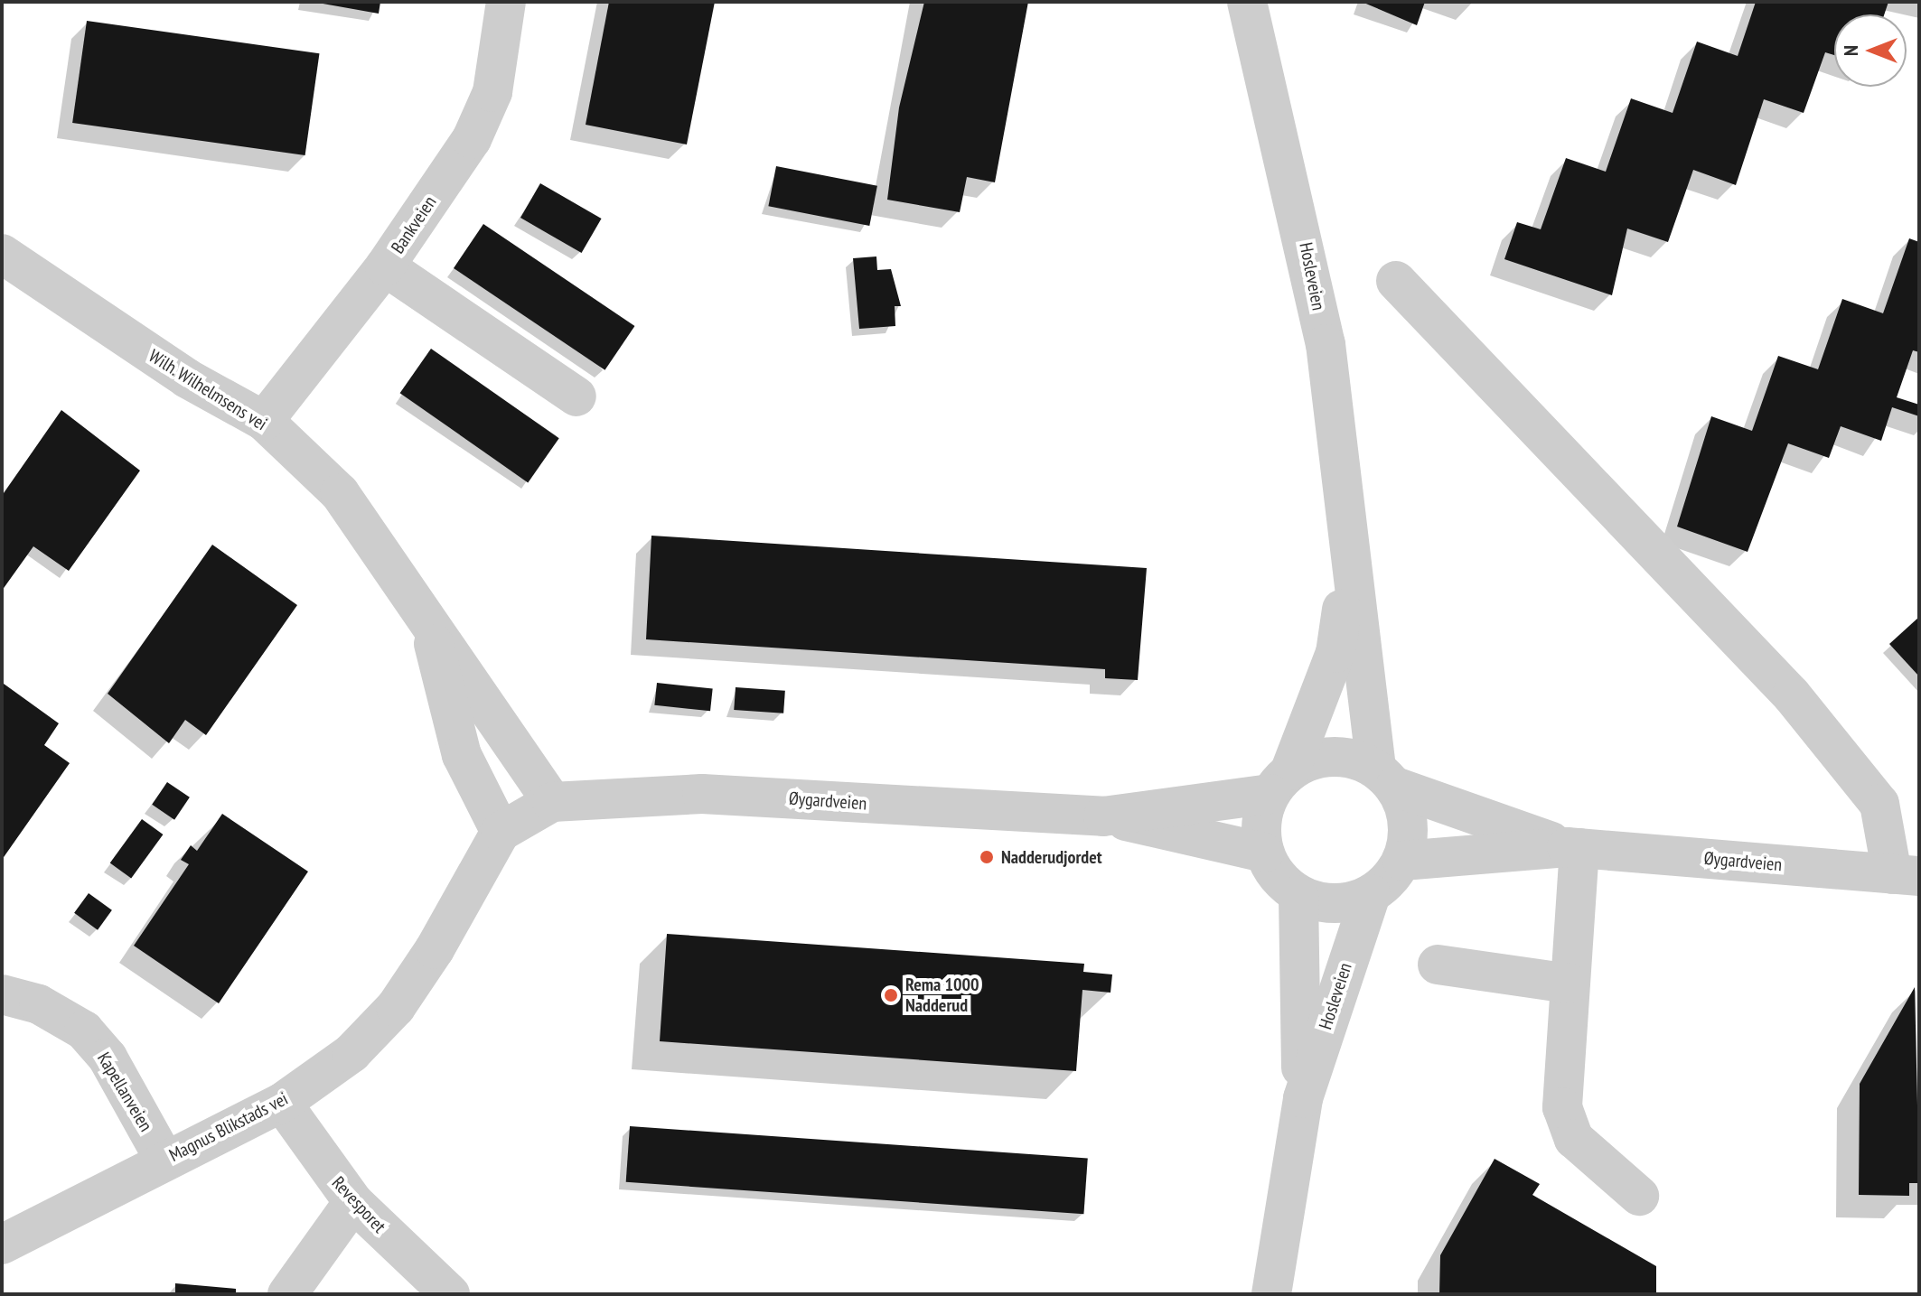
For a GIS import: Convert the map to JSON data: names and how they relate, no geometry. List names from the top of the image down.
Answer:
{
  "streets": {
    "street": [
      "Bankveien",
      "Hosleveien",
      "Wilh. Wilhelmsens vei",
      "Øygardveien",
      "Kapellanveien",
      "Magnus Blikstads vei",
      "Revesporet"
    ]
  },
  "crossings": [
    ["Bankveien", "Wilh. Wilhelmsens vei"],
    ["Hosleveien", "Øygardveien"],
    ["Wilh. Wilhelmsens vei", "Øygardveien"],
    ["Wilh. Wilhelmsens vei", "Magnus Blikstads vei"],
    ["Øygardveien", "Magnus Blikstads vei"],
    ["Kapellanveien", "Magnus Blikstads vei"],
    ["Magnus Blikstads vei", "Revesporet"]
  ],
  "places": ["Nadderudjordet", "Rema 1000 Nadderud"],
  "north": "left"
}
